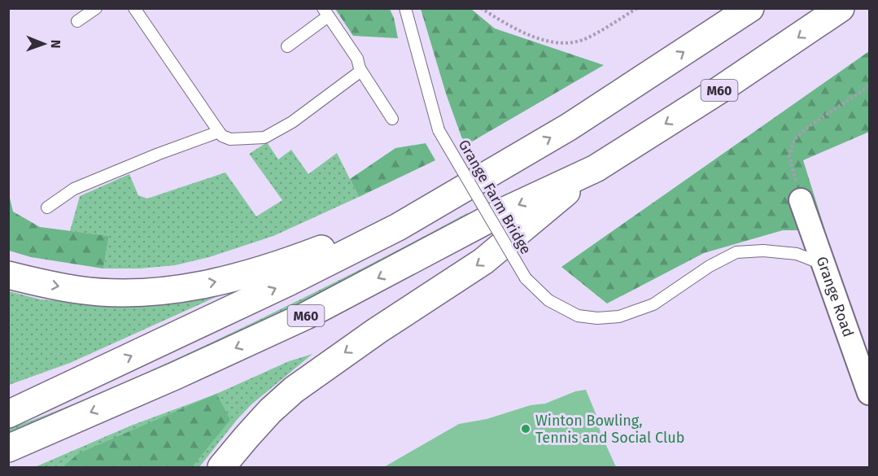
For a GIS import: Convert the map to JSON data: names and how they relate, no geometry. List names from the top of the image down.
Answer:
{
  "streets": {
    "highway": ["M60"],
    "street": ["Grange Road"],
    "lane": ["Grange Farm Bridge"]
  },
  "crossings": [
    ["Grange Farm Bridge", "Grange Road"]
  ],
  "places": ["Winton Bowling, Tennis and Social Club"],
  "north": "right"
}
